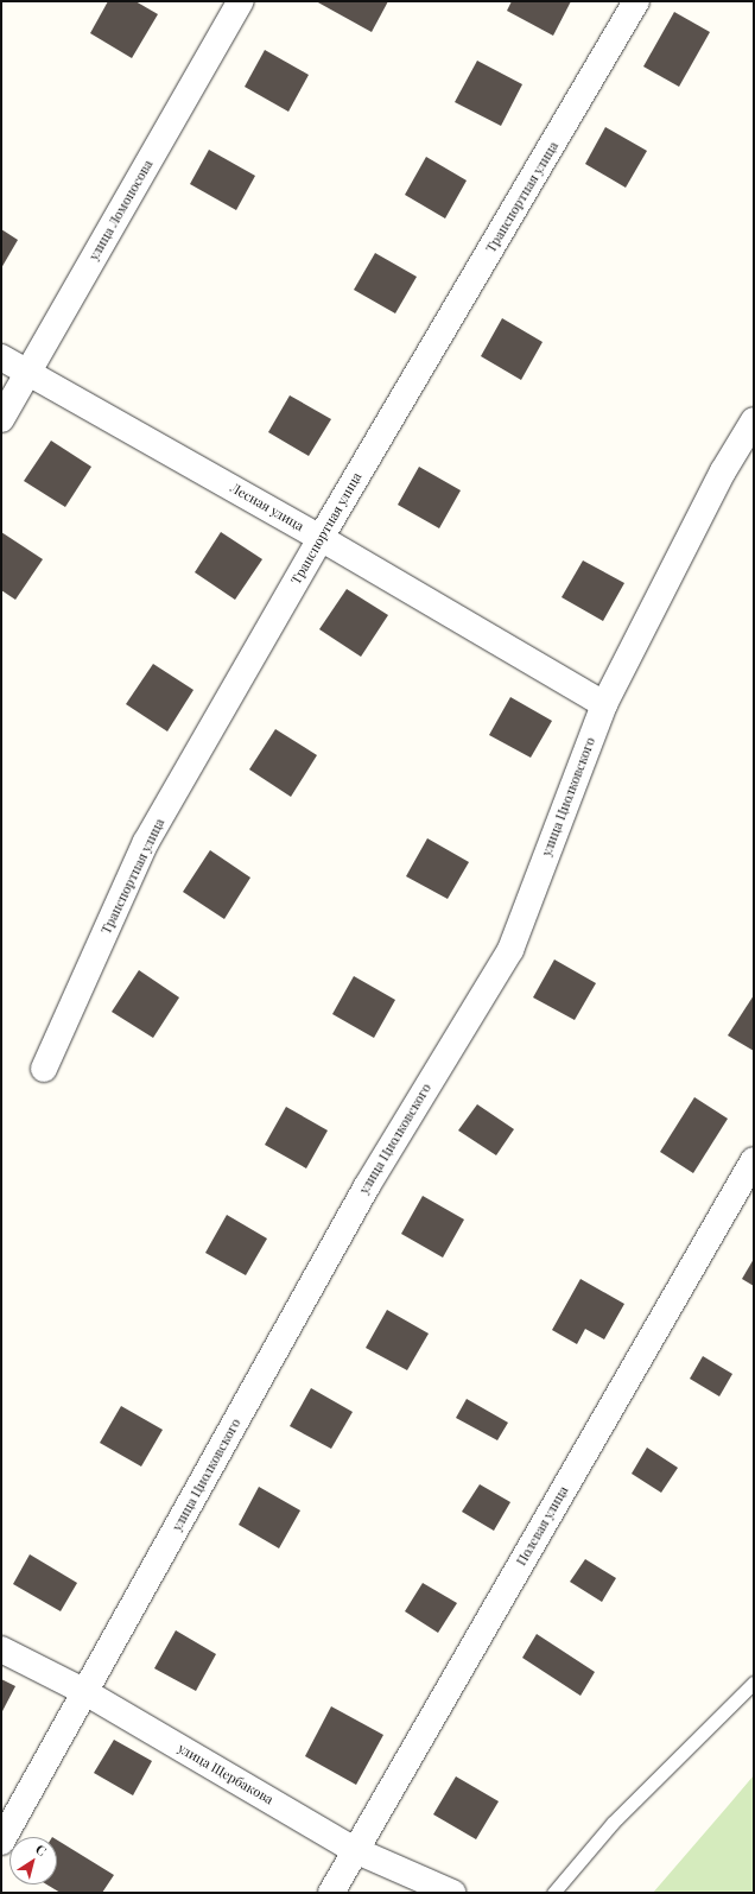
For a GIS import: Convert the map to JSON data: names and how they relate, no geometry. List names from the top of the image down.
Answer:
{
  "streets": {
    "street": [
      "Транспортная улица",
      "улица Ломоносова",
      "Лесная улица",
      "улица Циолковского",
      "Полевая улица",
      "улица Щербакова"
    ]
  },
  "crossings": [
    ["Транспортная улица", "Лесная улица"],
    ["улица Ломоносова", "Лесная улица"],
    ["Лесная улица", "улица Циолковского"],
    ["улица Циолковского", "улица Щербакова"],
    ["Полевая улица", "улица Щербакова"]
  ],
  "north": "top right"
}
